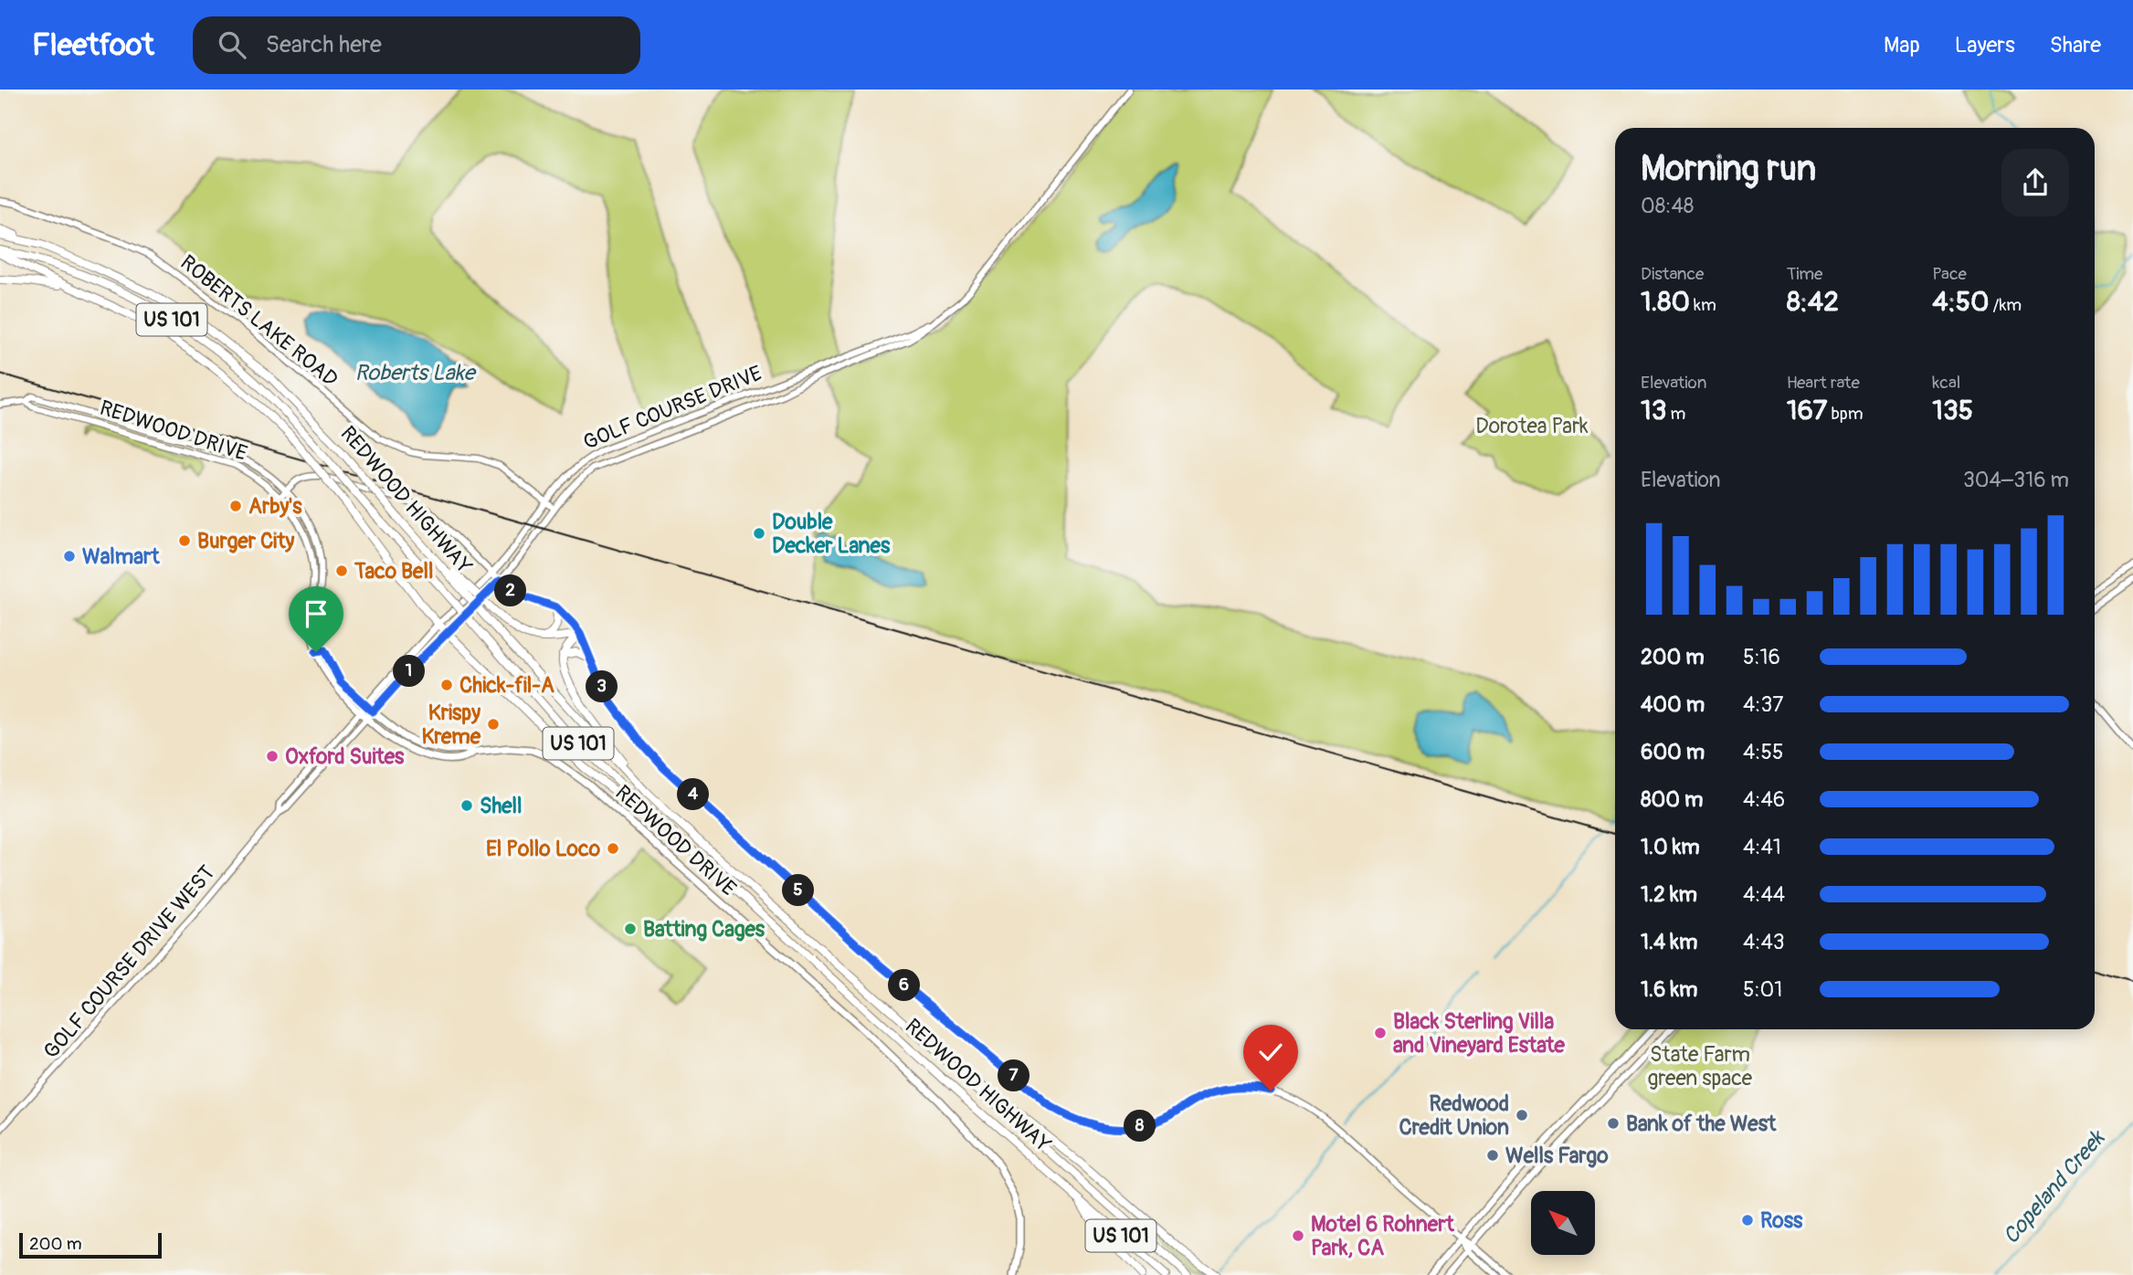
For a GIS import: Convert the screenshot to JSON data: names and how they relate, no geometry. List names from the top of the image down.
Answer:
{
  "streets": {
    "highway": ["US 101", "REDWOOD HIGHWAY"],
    "main road": ["GOLF COURSE DRIVE", "REDWOOD DRIVE"],
    "street": ["ROBERTS LAKE ROAD", "GOLF COURSE DRIVE WEST"]
  },
  "crossings": [
    ["ROBERTS LAKE ROAD", "GOLF COURSE DRIVE"],
    ["GOLF COURSE DRIVE", "REDWOOD DRIVE"]
  ],
  "water": ["Roberts Lake", "Copeland Creek"],
  "parks": ["Dorotea Park", "State Farm green space"],
  "places": [
    "Arby's",
    "Double Decker Lanes",
    "Burger City",
    "Walmart",
    "Taco Bell",
    "Chick-fil-A",
    "Krispy Kreme",
    "Oxford Suites",
    "Shell",
    "El Pollo Loco",
    "Batting Cages",
    "Black Sterling Villa and Vineyard Estate",
    "Redwood Credit Union",
    "Bank of the West",
    "Wells Fargo",
    "Ross",
    "Motel 6 Rohnert Park, CA"
  ],
  "scale_bar": "200 m",
  "north": "top left",
  "page": {
    "header": "Fleetfoot",
    "search": "Search here",
    "nav": ["Map", "Layers", "Share"],
    "heading": ["Morning run", "08:48"],
    "stats": [
      ["Distance", "1.80 km"],
      ["Time", "8:42"],
      ["Pace", "4:50 /km"],
      ["Elevation", "13 m"],
      ["Heart rate", "167 bpm"],
      ["kcal", "135"]
    ],
    "chart": ["Elevation", "304–316 m"],
    "pins": [
      "2",
      "1",
      "3",
      "4",
      "5",
      "6",
      "7",
      "8"
    ],
    "list": [
      {
        "name": "200 m",
        "note": "5:16"
      },
      {
        "name": "400 m",
        "note": "4:37"
      },
      {
        "name": "600 m",
        "note": "4:55"
      },
      {
        "name": "800 m",
        "note": "4:46"
      },
      {
        "name": "1.0 km",
        "note": "4:41"
      },
      {
        "name": "1.2 km",
        "note": "4:44"
      },
      {
        "name": "1.4 km",
        "note": "4:43"
      },
      {
        "name": "1.6 km",
        "note": "5:01"
      }
    ],
    "scale": "200 m"
  }
}
